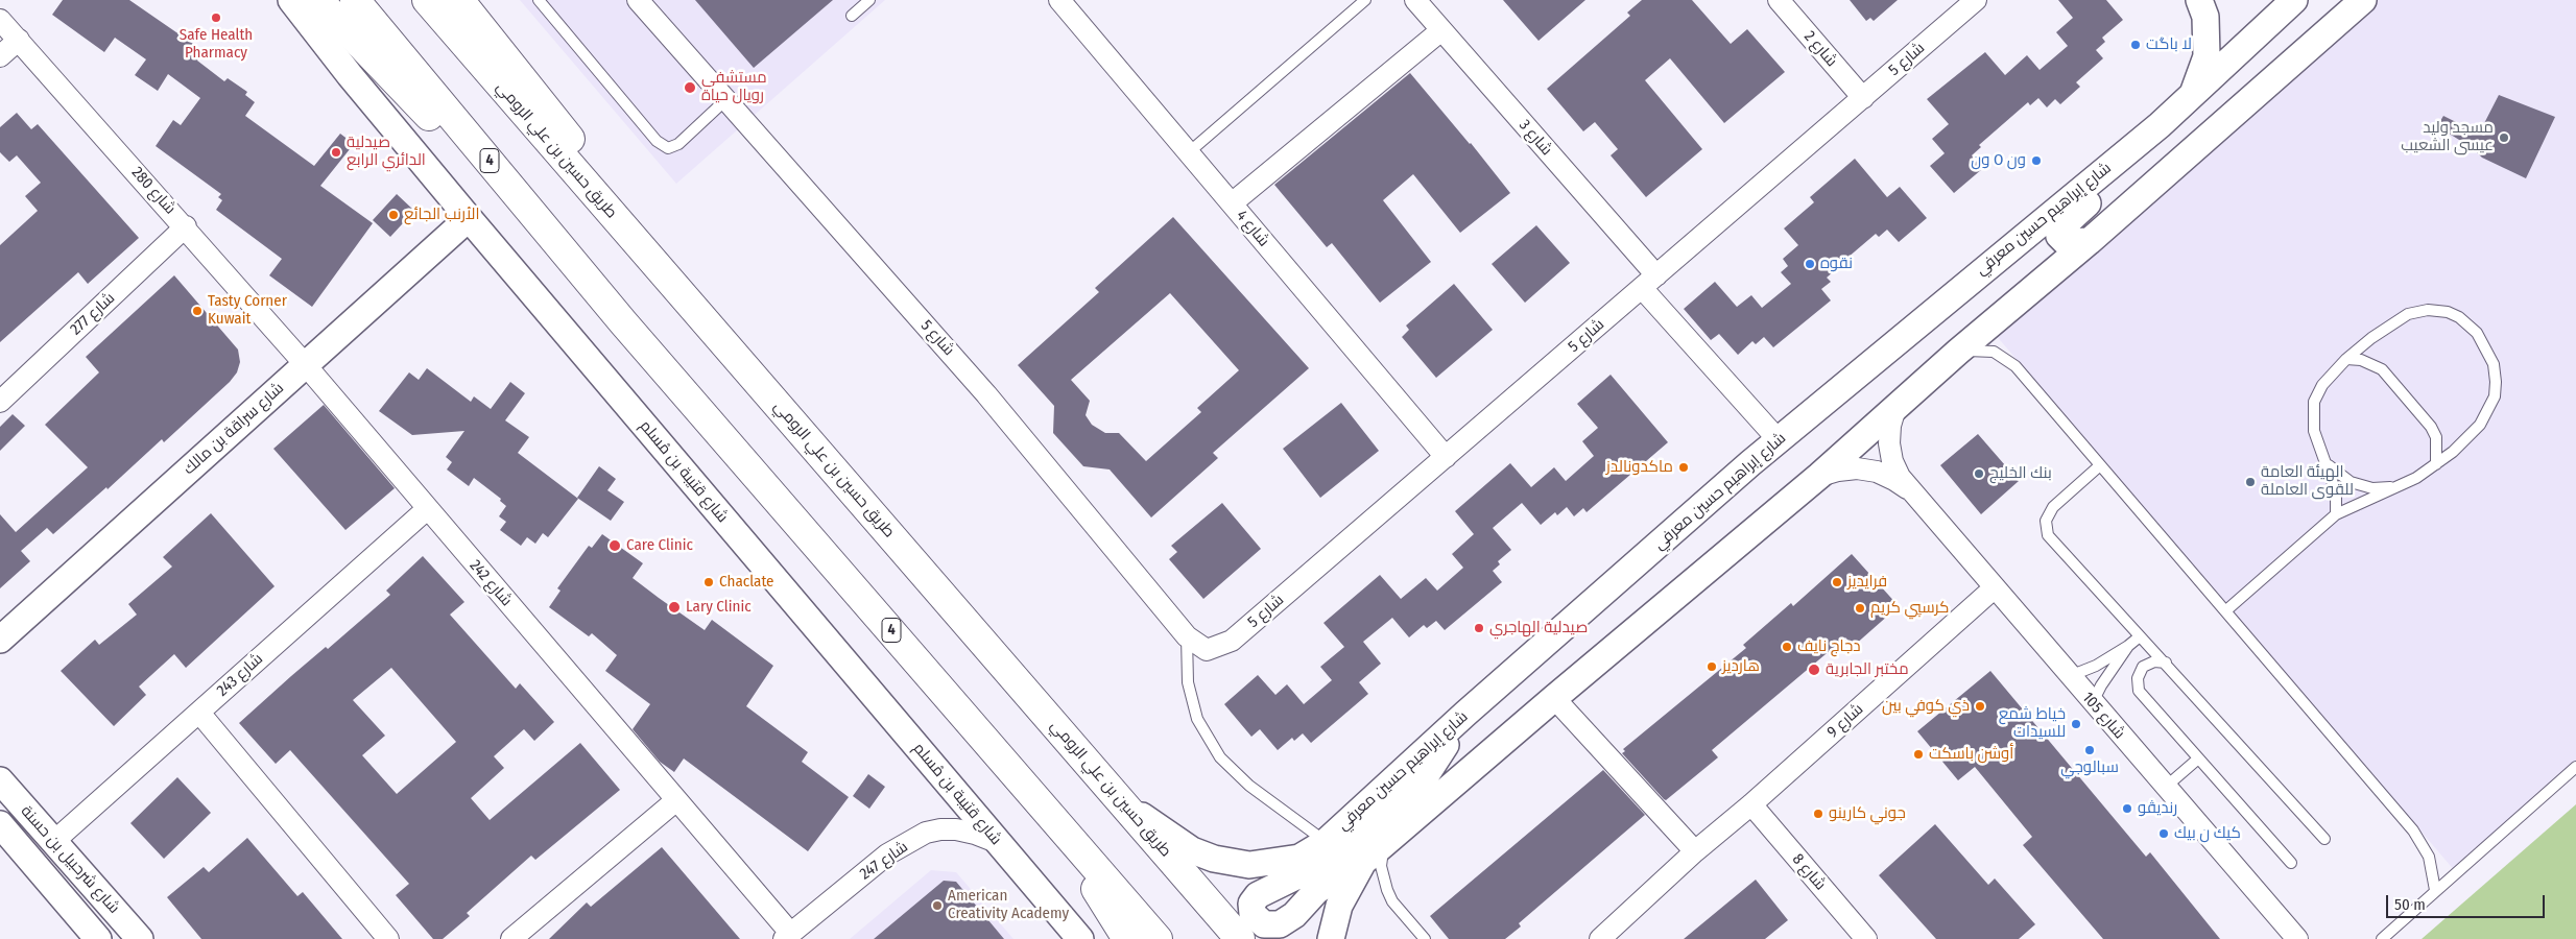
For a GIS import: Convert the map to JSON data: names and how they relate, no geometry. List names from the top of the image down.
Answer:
{
  "streets": {
    "highway": ["طريق حسين بن علي الرومي", "4"],
    "street": [
      "شارع 2",
      "شارع 5",
      "شارع 3",
      "شارع 280",
      "شارع إبراهيم حسين معرفي",
      "شارع 4",
      "شارع 277",
      "شارع سراقة بن مالك",
      "شارع قتيبة بن مُسلم",
      "شارع 242",
      "شارع 243",
      "شارع 105",
      "شارع 9",
      "شارع شرحبيل بن حسنة",
      "شارع 247",
      "شارع 8"
    ]
  },
  "crossings": [
    ["شارع 2", "شارع 5"],
    ["شارع 5", "شارع 3"],
    ["شارع 5", "شارع 4"],
    ["شارع 3", "شارع إبراهيم حسين معرفي"],
    ["طريق حسين بن علي الرومي", "شارع إبراهيم حسين معرفي"],
    ["شارع 280", "شارع 277"],
    ["شارع 280", "شارع سراقة بن مالك"],
    ["شارع 280", "شارع 242"],
    ["شارع سراقة بن مالك", "شارع قتيبة بن مُسلم"],
    ["شارع سراقة بن مالك", "شارع 242"],
    ["شارع قتيبة بن مُسلم", "شارع 247"],
    ["شارع 242", "شارع 243"],
    ["شارع 242", "شارع 247"],
    ["شارع 243", "شارع شرحبيل بن حسنة"],
    ["شارع 105", "شارع 9"],
    ["شارع 9", "شارع 8"]
  ],
  "places": [
    "Safe Health Pharmacy",
    "لا باگت",
    "مستشفى رويال حياة",
    "مسجد وليد عيسى الشعيب",
    "صيدلية الدائري الرابع",
    "ون O ون",
    "الأرنب الجائع",
    "نقوه",
    "Tasty Corner Kuwait",
    "ماكدونالدز",
    "بنك الخليج",
    "الهيئة العامة للقوى العاملة",
    "Care Clinic",
    "Chaclate",
    "فرايديز",
    "Lary Clinic",
    "كرسپي كريم",
    "صيدلية الهاجري",
    "دجاج نايف",
    "هارديز",
    "مختبر الجابرية",
    "ذي كوفي بين",
    "خياط شمع للسيدات",
    "سبالوجي",
    "أوشن باسكت",
    "رنديڤو",
    "جوني كارينو",
    "كيك ن بيك",
    "American Creativity Academy"
  ],
  "scale_bar": "50 m"
}
